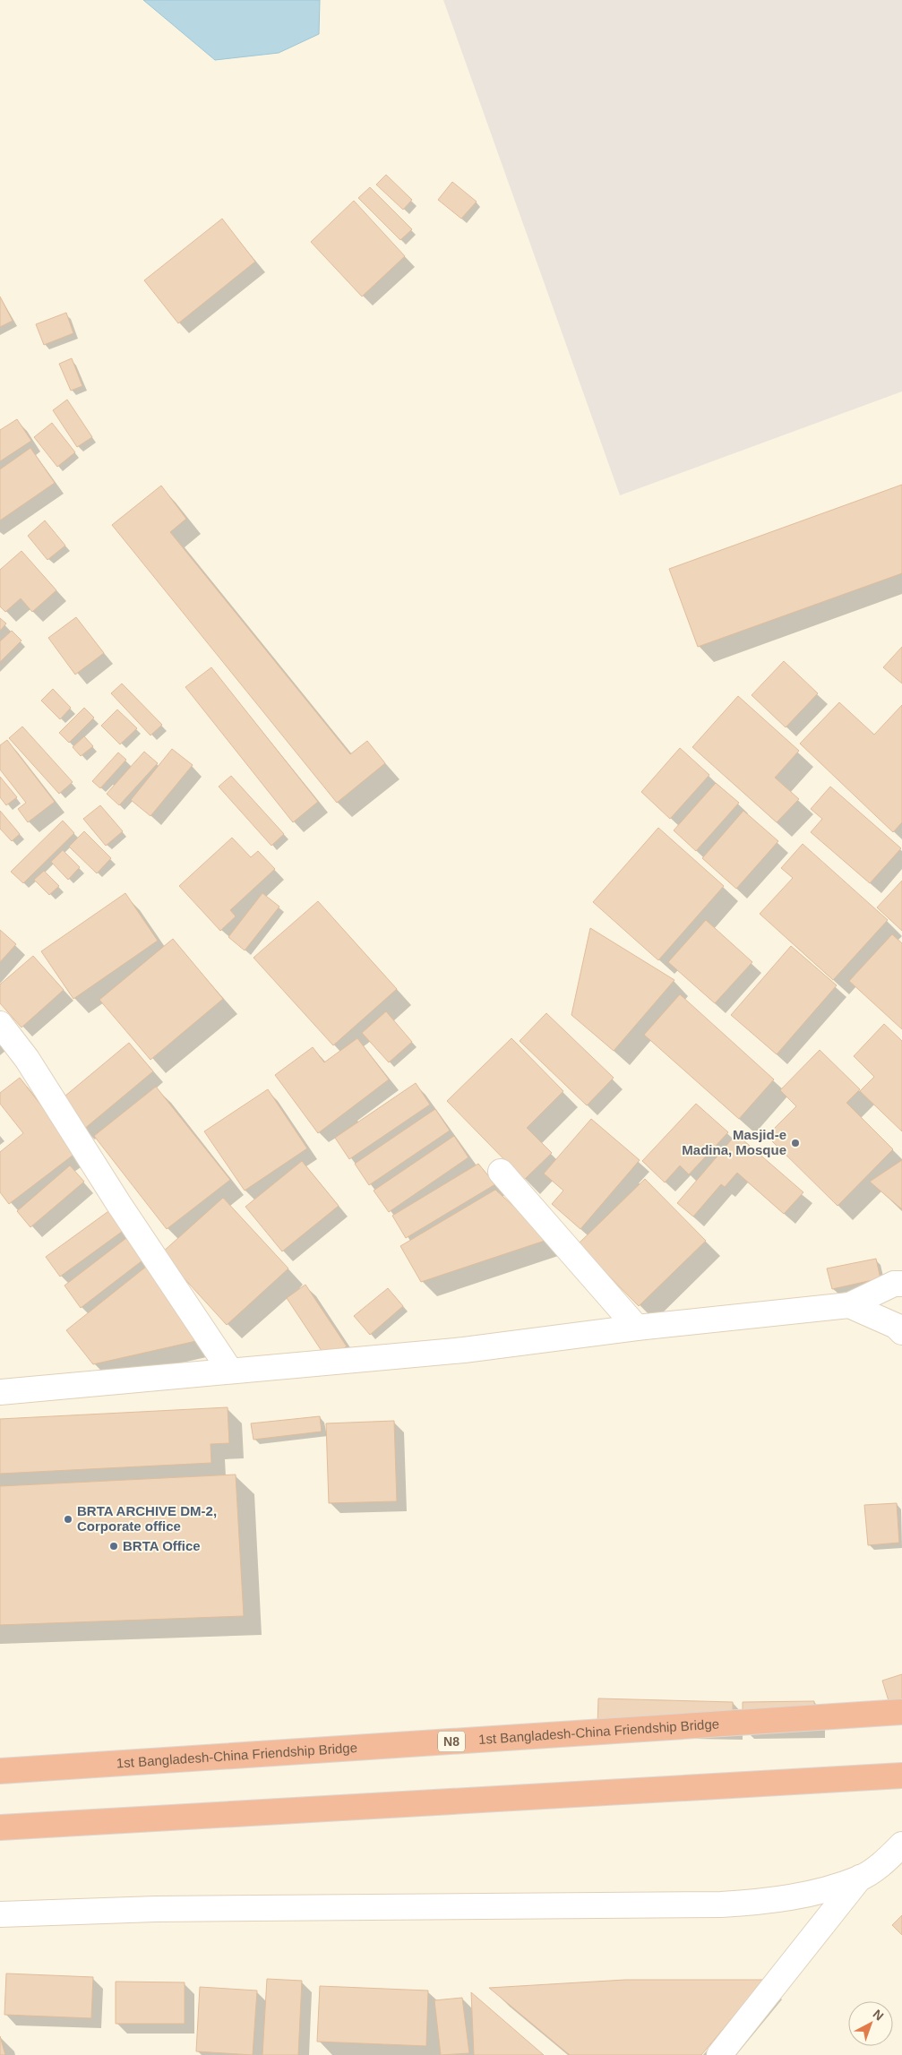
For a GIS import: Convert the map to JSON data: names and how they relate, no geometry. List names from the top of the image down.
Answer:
{
  "streets": {
    "highway": ["1st Bangladesh-China Friendship Bridge", "N8"]
  },
  "places": ["Masjid-e Madina, Mosque", "BRTA ARCHIVE DM-2, Corporate office", "BRTA Office"],
  "north": "top right"
}
